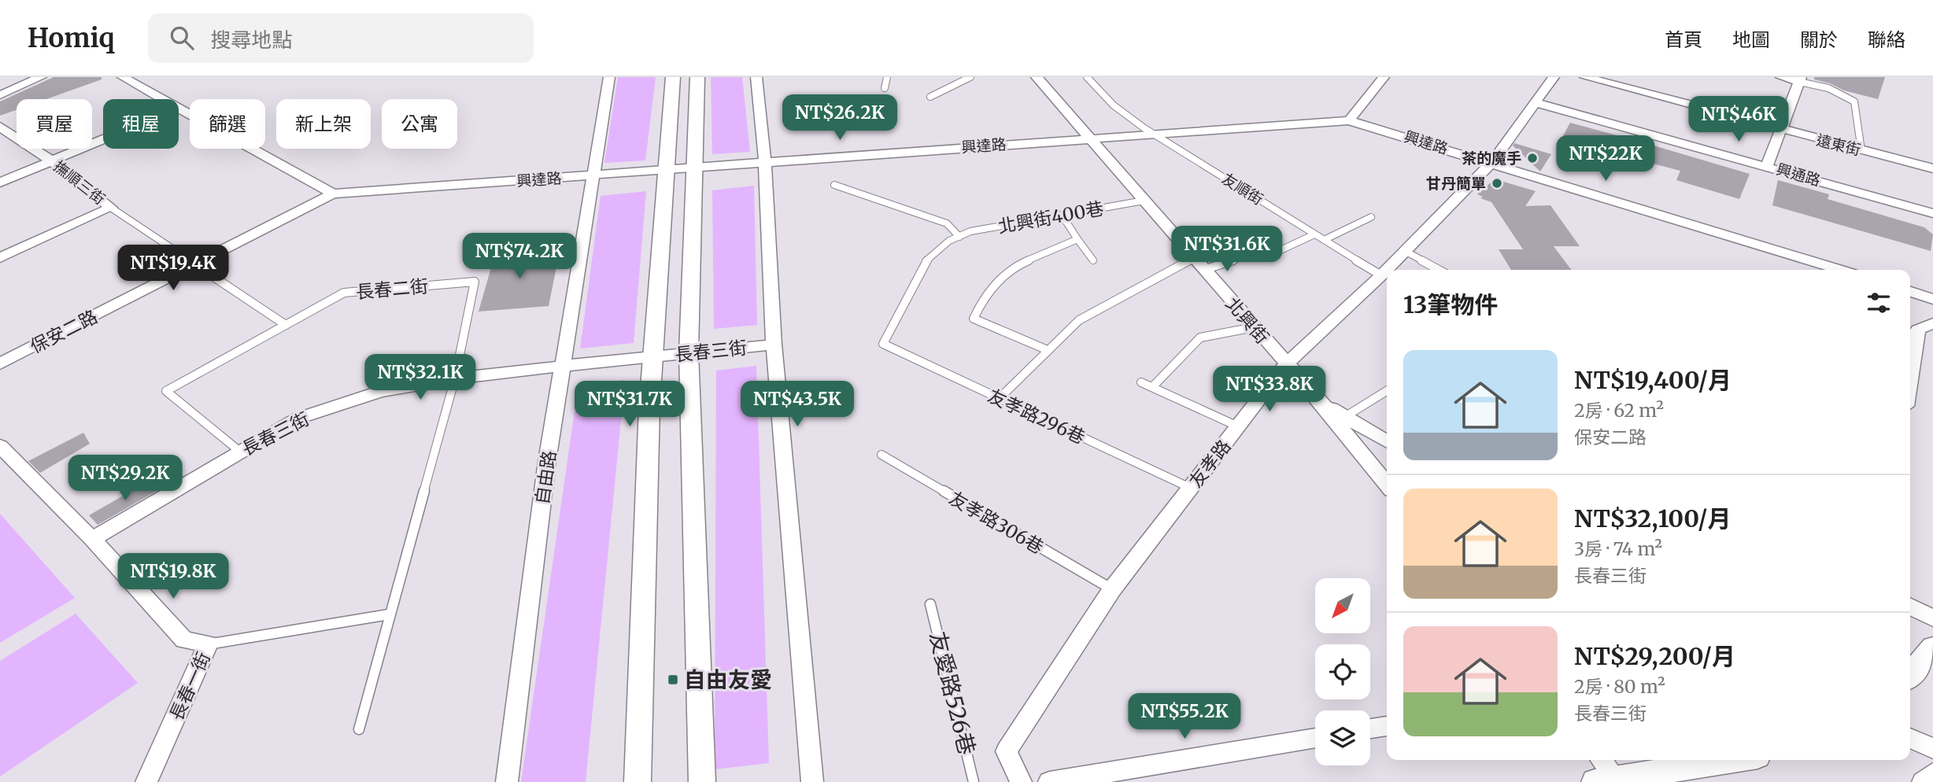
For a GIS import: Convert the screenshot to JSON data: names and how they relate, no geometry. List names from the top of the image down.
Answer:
{
  "streets": {
    "street": [
      "興達路",
      "遠東街",
      "興通路",
      "撫順三街",
      "北興街",
      "保安二路",
      "長春三街",
      "友孝路",
      "自由路",
      "長春一街"
    ],
    "lane": [
      "友順街",
      "北興街400巷",
      "長春二街",
      "友孝路296巷",
      "友孝路306巷",
      "友愛路526巷"
    ]
  },
  "crossings": [
    ["興達路", "友順街"],
    ["興達路", "北興街"],
    ["興達路", "保安二路"],
    ["興達路", "友孝路"],
    ["興達路", "自由路"],
    ["興通路", "友孝路"],
    ["友順街", "友孝路"],
    ["北興街400巷", "北興街"],
    ["北興街400巷", "友孝路296巷"],
    ["長春二街", "長春三街"],
    ["北興街", "友孝路"],
    ["長春三街", "自由路"],
    ["長春三街", "長春一街"],
    ["友孝路296巷", "友孝路"],
    ["友孝路", "友孝路306巷"]
  ],
  "places": {
    "other": ["茶的魔手", "甘丹簡單"],
    "transit": ["自由友愛"]
  },
  "north": "bottom left",
  "page": {
    "header": "Homiq",
    "search": "搜尋地點",
    "nav": [
      "首頁",
      "地圖",
      "關於",
      "聯絡"
    ],
    "price": [
      "NT$26.2K",
      "NT$46K",
      "NT$22K",
      "NT$31.6K",
      "NT$74.2K",
      "NT$19.4K",
      "NT$32.1K",
      "NT$33.8K",
      "NT$31.7K",
      "NT$43.5K",
      "NT$29.2K",
      "NT$19.8K",
      "NT$55.2K"
    ],
    "chip": [
      "買屋",
      "租屋",
      "篩選",
      "新上架",
      "公寓"
    ],
    "heading": "13筆物件",
    "list": [
      {
        "name": "NT$19,400/月",
        "note": "2房 · 62 m² · 保安二路"
      },
      {
        "name": "NT$32,100/月",
        "note": "3房 · 74 m² · 長春三街"
      },
      {
        "name": "NT$29,200/月",
        "note": "2房 · 80 m² · 長春三街"
      }
    ]
  }
}
